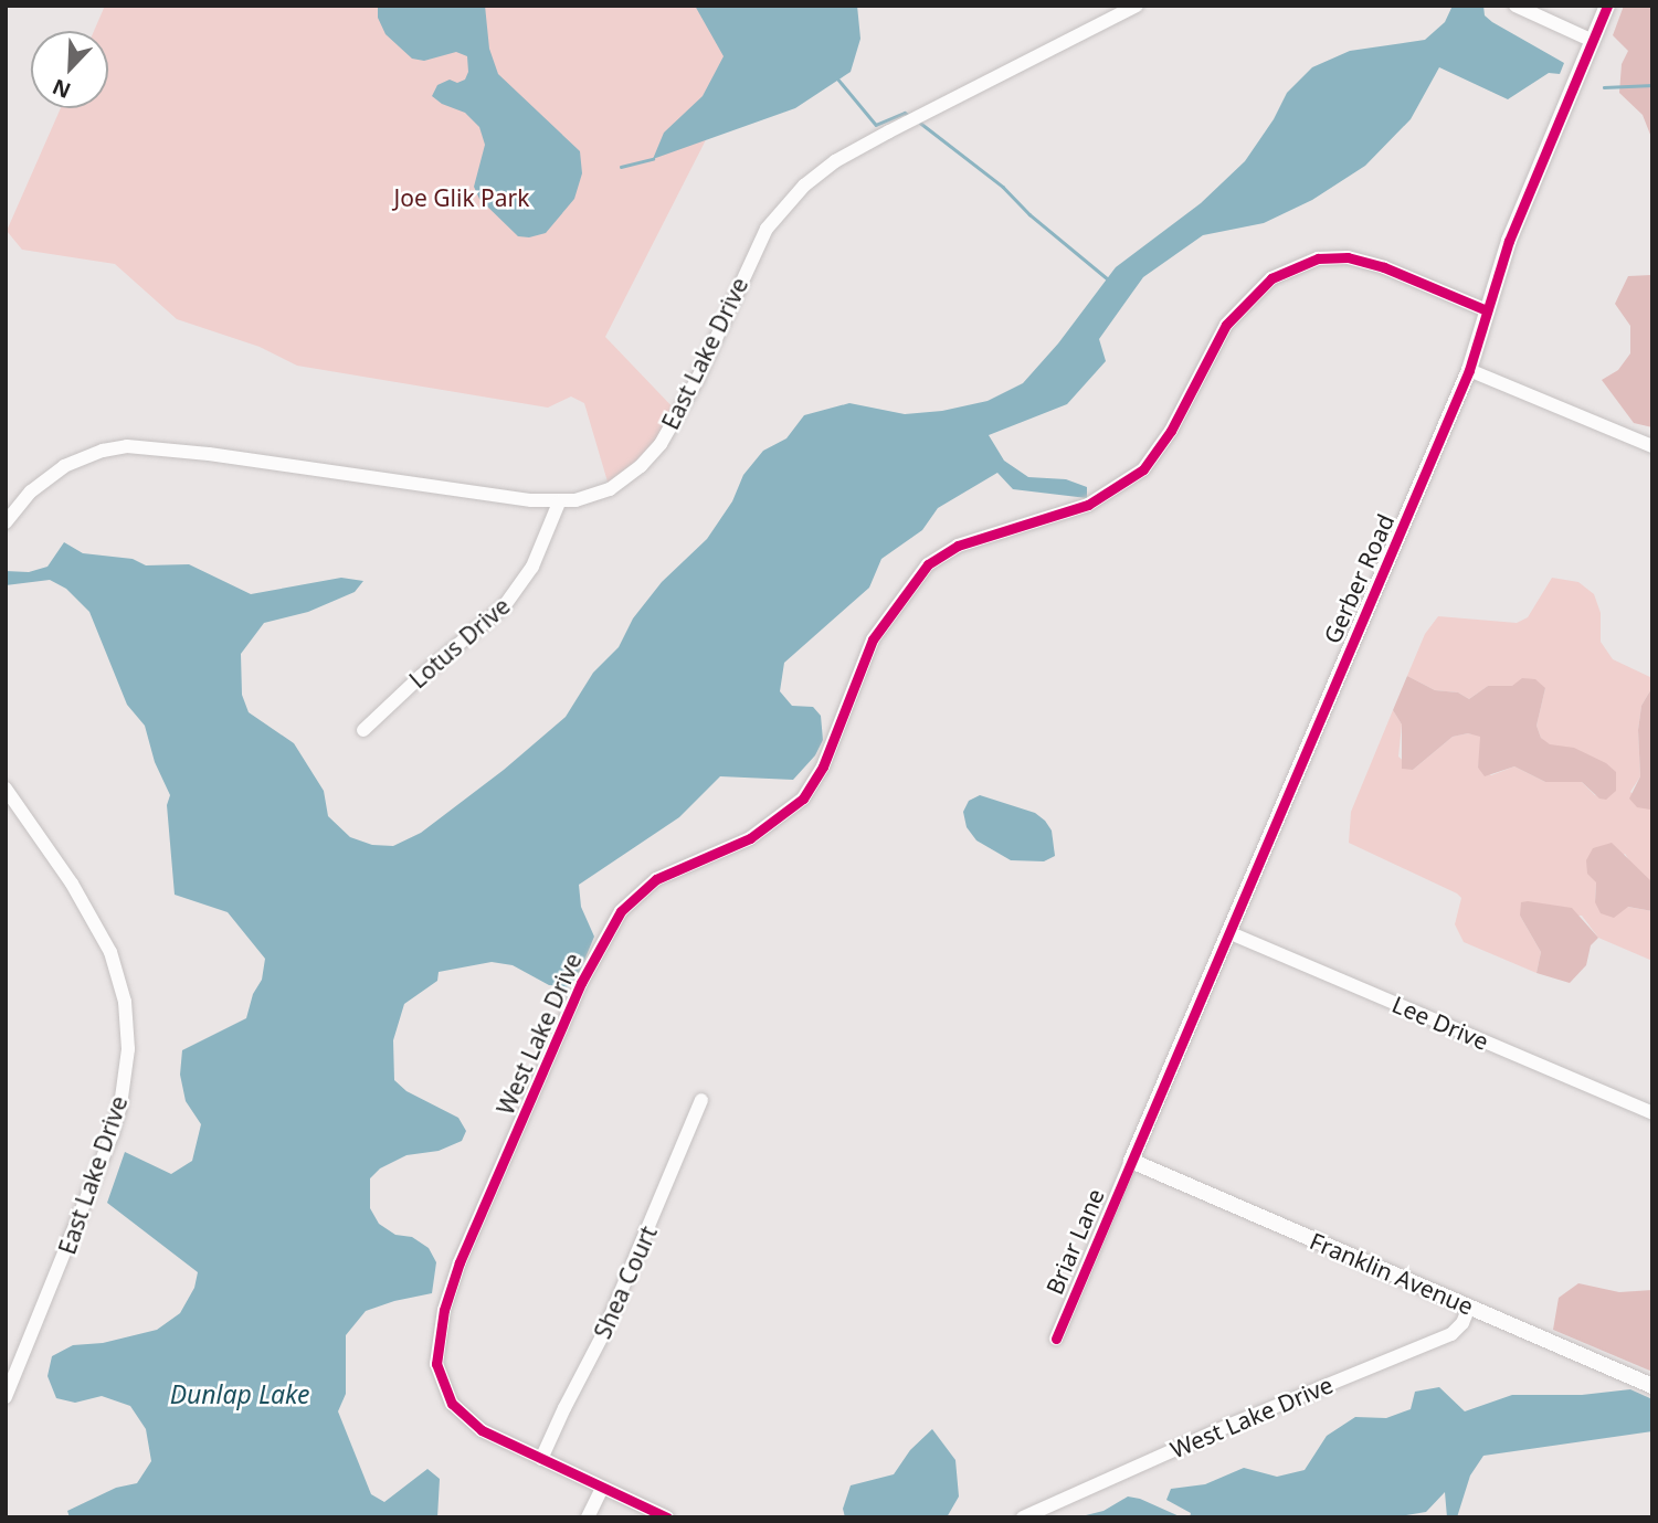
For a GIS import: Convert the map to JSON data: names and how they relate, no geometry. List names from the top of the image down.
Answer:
{
  "streets": {
    "street": [
      "East Lake Drive",
      "Gerber Road",
      "Lotus Drive",
      "Lee Drive",
      "West Lake Drive",
      "Briar Lane",
      "Franklin Avenue",
      "Shea Court"
    ]
  },
  "crossings": [
    ["East Lake Drive", "Lotus Drive"],
    ["Gerber Road", "Lee Drive"],
    ["Gerber Road", "West Lake Drive"],
    ["Gerber Road", "Briar Lane"],
    ["Gerber Road", "Franklin Avenue"],
    ["West Lake Drive", "Franklin Avenue"],
    ["West Lake Drive", "Shea Court"],
    ["Briar Lane", "Franklin Avenue"]
  ],
  "water": ["Dunlap Lake"],
  "parks": ["Joe Glik Park"],
  "north": "bottom left"
}
